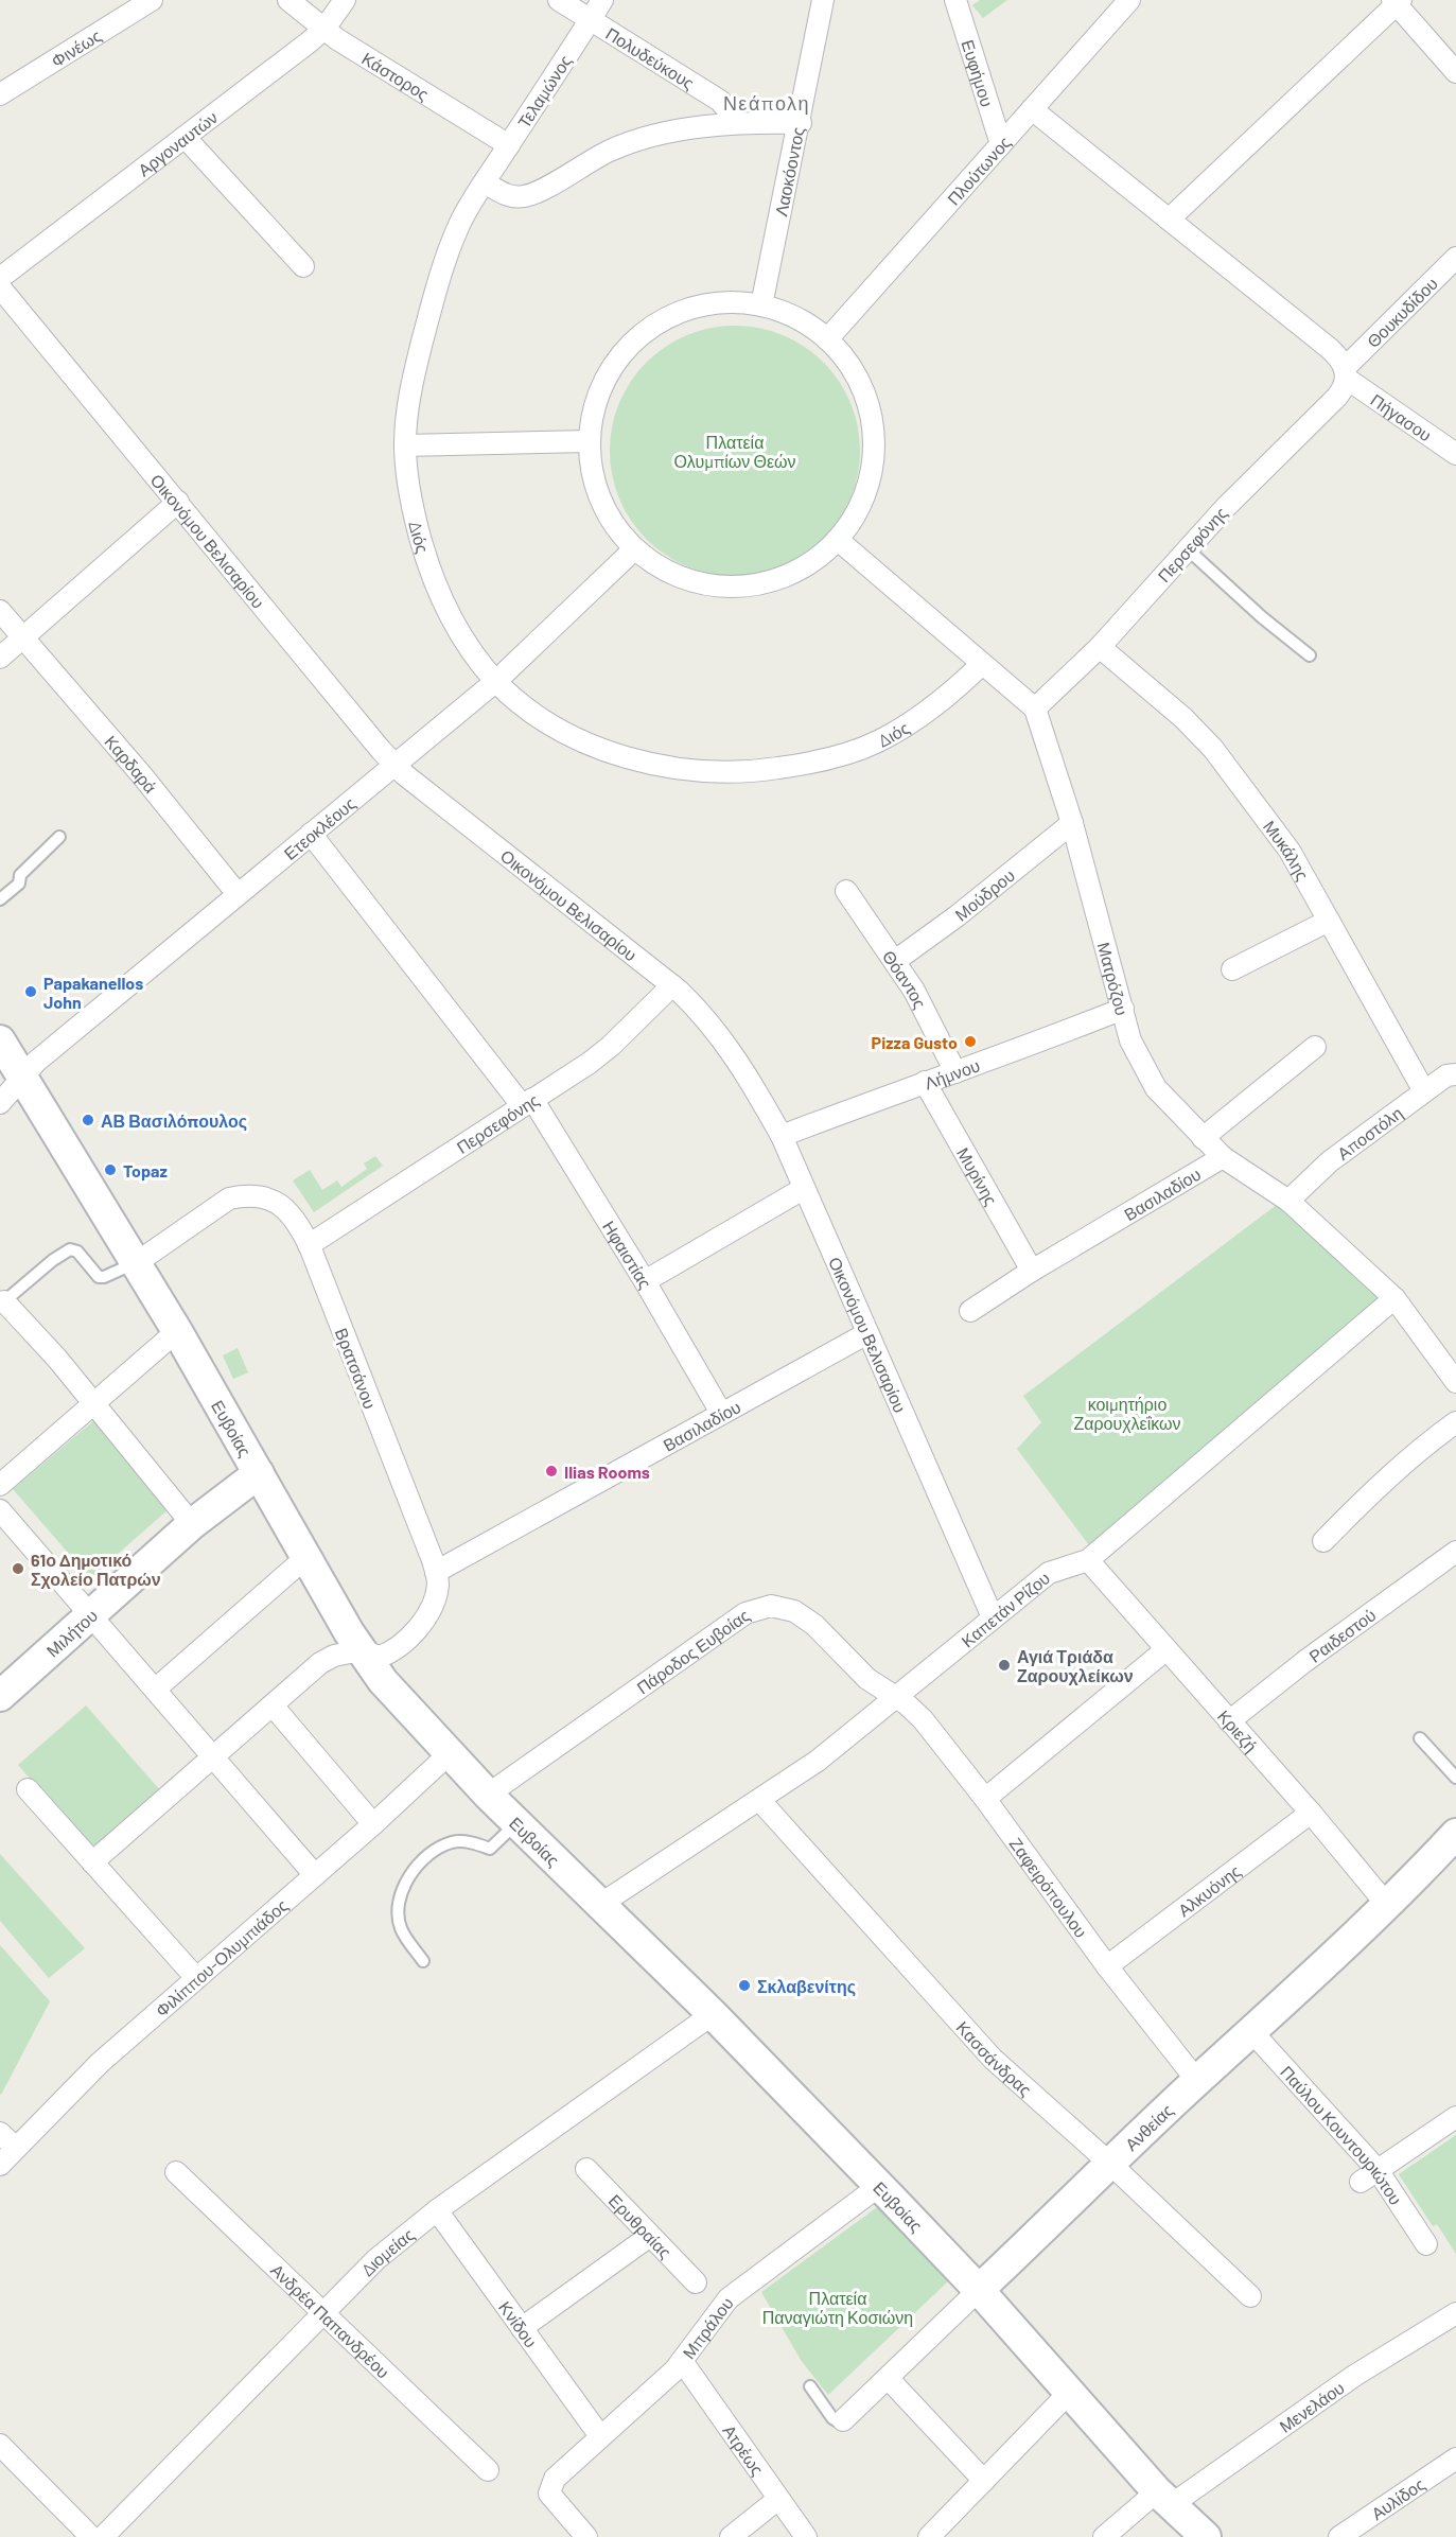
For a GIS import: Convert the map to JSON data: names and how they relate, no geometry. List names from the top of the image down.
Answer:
{
  "streets": {
    "main road": ["Ευβοίας", "Μιλήτου", "Ανθείας"],
    "street": [
      "Φινέως",
      "Πολυδεύκους",
      "Ευφήμου",
      "Κάστορος",
      "Τελαμώνος",
      "Αργοναυτών",
      "Πλούτωνος",
      "Λαοκόοντος",
      "Θουκυδίδου",
      "Πήγασου",
      "Διός",
      "Οικονόμου Βελισαρίου",
      "Περσεφόνης",
      "Καρδαρά",
      "Ετεοκλέους",
      "Μυκάλης",
      "Μούδρου",
      "Θόαντος",
      "Ματρόζου",
      "Λήμνου",
      "Αποστόλη",
      "Μυρίνης",
      "Βασιλαδίου",
      "Ηφαιστίας",
      "Βρατσάνου",
      "Καπετάν Ρίζου",
      "Ραιδεστού",
      "Πάροδος Ευβοίας",
      "Κριεζή",
      "Ζαφειρόπουλου",
      "Αλκυόνης",
      "Φιλίππου-Ολυμπιάδος",
      "Κασσάνδρας",
      "Παύλου Κουντουριώτου",
      "Ερυθραίας",
      "Διομείας",
      "Ανδρέα Παπανδρέου",
      "Κνίδου",
      "Μπράλου",
      "Μενελάου",
      "Ατρέως",
      "Αυλίδος"
    ]
  },
  "crossings": [
    ["Πολυδεύκους", "Τελαμώνος"],
    ["Ευφήμου", "Πλούτωνος"],
    ["Κάστορος", "Τελαμώνος"],
    ["Κάστορος", "Αργοναυτών"],
    ["Τελαμώνος", "Διός"],
    ["Πλούτωνος", "Πήγασου"],
    ["Θουκυδίδου", "Πήγασου"],
    ["Θουκυδίδου", "Περσεφόνης"],
    ["Πήγασου", "Περσεφόνης"],
    ["Διός", "Ετεοκλέους"],
    ["Οικονόμου Βελισαρίου", "Περσεφόνης"],
    ["Οικονόμου Βελισαρίου", "Ετεοκλέους"],
    ["Οικονόμου Βελισαρίου", "Λήμνου"],
    ["Οικονόμου Βελισαρίου", "Βασιλαδίου"],
    ["Οικονόμου Βελισαρίου", "Καπετάν Ρίζου"],
    ["Περσεφόνης", "Μυκάλης"],
    ["Περσεφόνης", "Ματρόζου"],
    ["Περσεφόνης", "Ηφαιστίας"],
    ["Περσεφόνης", "Βρατσάνου"],
    ["Καρδαρά", "Ετεοκλέους"],
    ["Ετεοκλέους", "Ηφαιστίας"],
    ["Ετεοκλέους", "Ευβοίας"],
    ["Μυκάλης", "Αποστόλη"],
    ["Μούδρου", "Θόαντος"],
    ["Μούδρου", "Ματρόζου"],
    ["Θόαντος", "Λήμνου"],
    ["Ματρόζου", "Λήμνου"],
    ["Ματρόζου", "Αποστόλη"],
    ["Ματρόζου", "Βασιλαδίου"],
    ["Ματρόζου", "Καπετάν Ρίζου"],
    ["Λήμνου", "Μυρίνης"],
    ["Μυρίνης", "Βασιλαδίου"],
    ["Βασιλαδίου", "Ηφαιστίας"],
    ["Βασιλαδίου", "Βρατσάνου"],
    ["Βρατσάνου", "Ευβοίας"],
    ["Ευβοίας", "Καπετάν Ρίζου"],
    ["Ευβοίας", "Μιλήτου"],
    ["Ευβοίας", "Πάροδος Ευβοίας"],
    ["Ευβοίας", "Φιλίππου-Ολυμπιάδος"],
    ["Ευβοίας", "Ανθείας"],
    ["Ευβοίας", "Διομείας"],
    ["Ευβοίας", "Μπράλου"],
    ["Ευβοίας", "Μενελάου"],
    ["Καπετάν Ρίζου", "Πάροδος Ευβοίας"],
    ["Καπετάν Ρίζου", "Κριεζή"],
    ["Καπετάν Ρίζου", "Ζαφειρόπουλου"],
    ["Καπετάν Ρίζου", "Κασσάνδρας"],
    ["Ραιδεστού", "Κριεζή"],
    ["Πάροδος Ευβοίας", "Ζαφειρόπουλου"],
    ["Κριεζή", "Αλκυόνης"],
    ["Κριεζή", "Ανθείας"],
    ["Ζαφειρόπουλου", "Αλκυόνης"],
    ["Ζαφειρόπουλου", "Ανθείας"],
    ["Κασσάνδρας", "Ανθείας"],
    ["Ανθείας", "Παύλου Κουντουριώτου"],
    ["Διομείας", "Ανδρέα Παπανδρέου"],
    ["Διομείας", "Κνίδου"],
    ["Κνίδου", "Μπράλου"],
    ["Μπράλου", "Ατρέως"]
  ],
  "districts": ["Νεάπολη"],
  "parks": ["Πλατεία Ολυμπίων Θεών", "κοιμητήριο Ζαρουχλεΐκων", "Πλατεία Παναγιώτη Κοσιώνη"],
  "places": [
    "Papakanellos John",
    "Pizza Gusto",
    "ΑΒ Βασιλόπουλος",
    "Topaz",
    "Ilias Rooms",
    "61ο Δημοτικό Σχολείο Πατρών",
    "Αγιά Τριάδα Ζαρουχλείκων",
    "Σκλαβενίτης"
  ]
}
